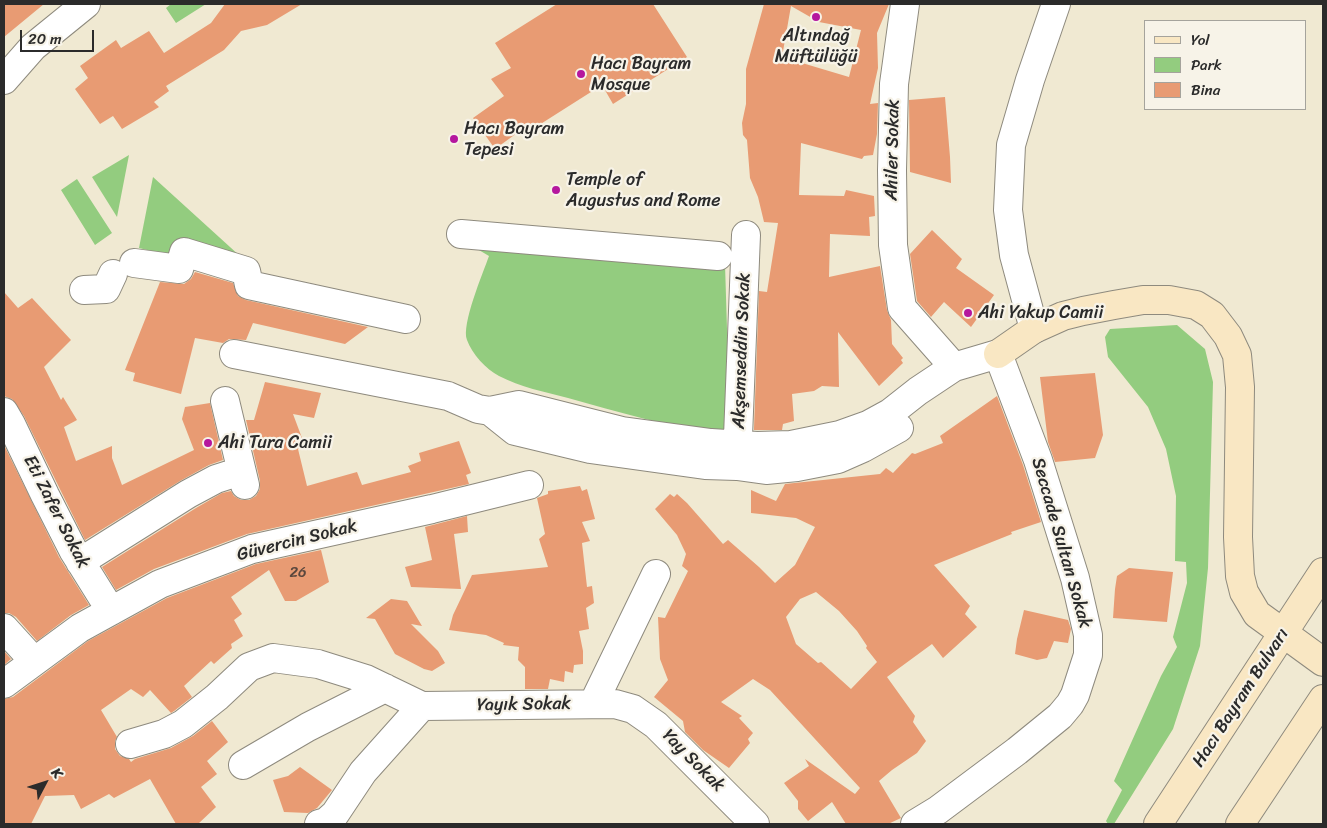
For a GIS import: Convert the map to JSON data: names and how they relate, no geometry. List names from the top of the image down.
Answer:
{
  "streets": {
    "street": [
      "Ahiler Sokak",
      "Akşemseddin Sokak",
      "Eti Zafer Sokak",
      "Güvercin Sokak",
      "Seccade Sultan Sokak",
      "Hacı Bayram Bulvarı",
      "Yayık Sokak",
      "Yay Sokak"
    ]
  },
  "crossings": [
    ["Eti Zafer Sokak", "Güvercin Sokak"],
    ["Yayık Sokak", "Yay Sokak"]
  ],
  "places": [
    "Altındağ Müftülüğü",
    "Hacı Bayram Mosque",
    "Hacı Bayram Tepesi",
    "Temple of Augustus and Rome",
    "Ahi Yakup Camii",
    "Ahi Tura Camii"
  ],
  "house_numbers": ["26"],
  "legend": ["Yol", "Park", "Bina"],
  "scale_bar": "20 m",
  "north": "top right"
}
